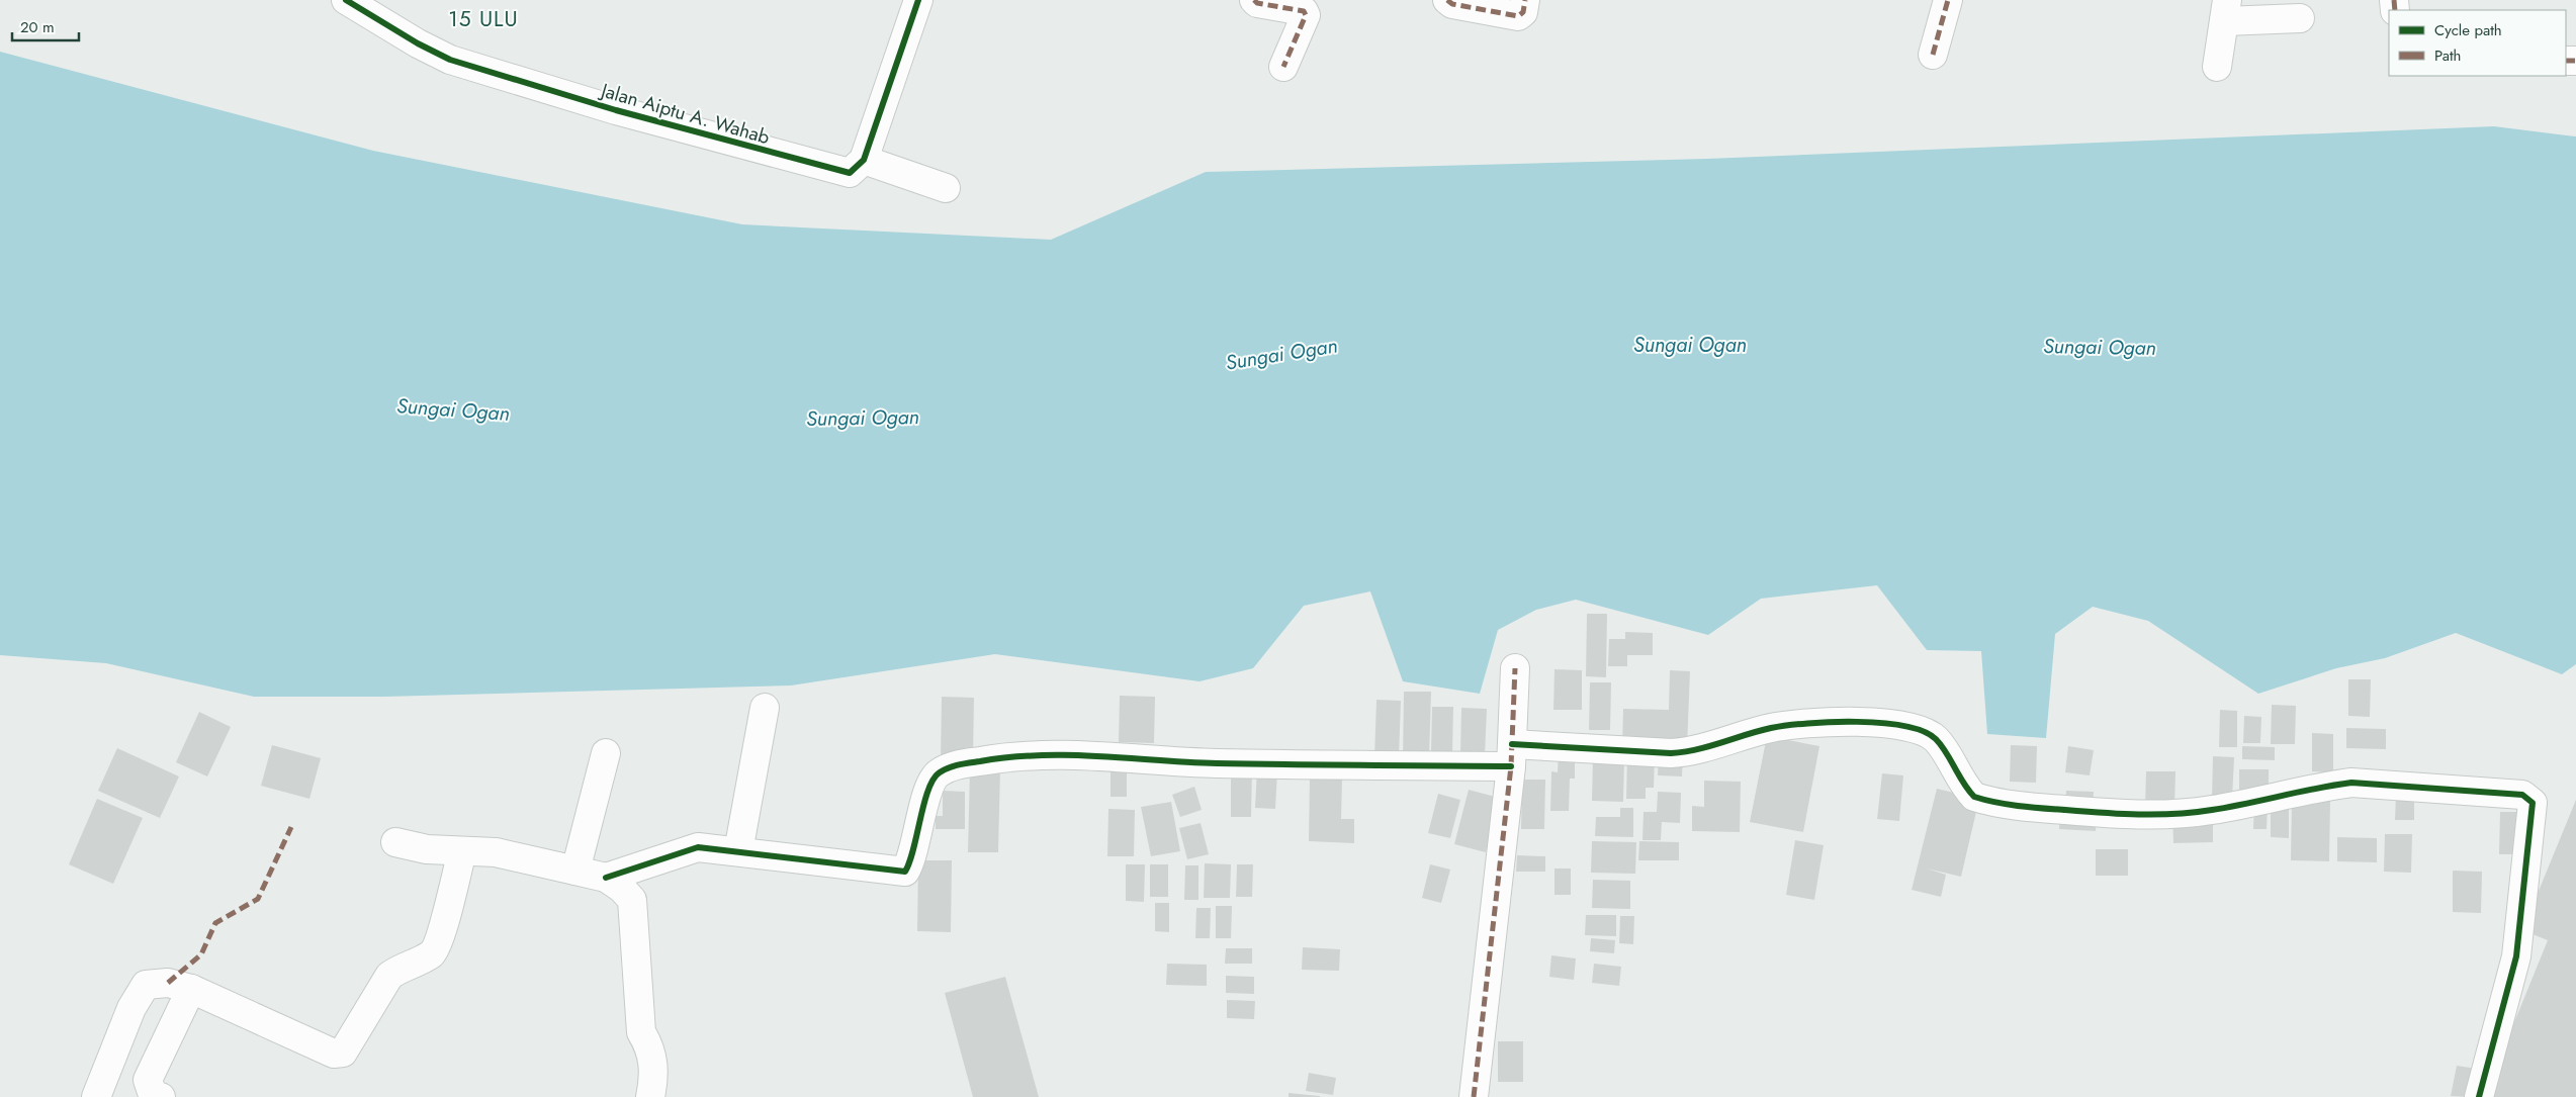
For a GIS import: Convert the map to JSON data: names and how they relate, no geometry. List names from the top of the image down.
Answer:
{
  "streets": {
    "street": ["Jalan Aiptu A. Wahab"]
  },
  "districts": ["15 ULU"],
  "water": ["Sungai Ogan"],
  "legend": ["Cycle path", "Path"],
  "scale_bar": "20 m"
}
